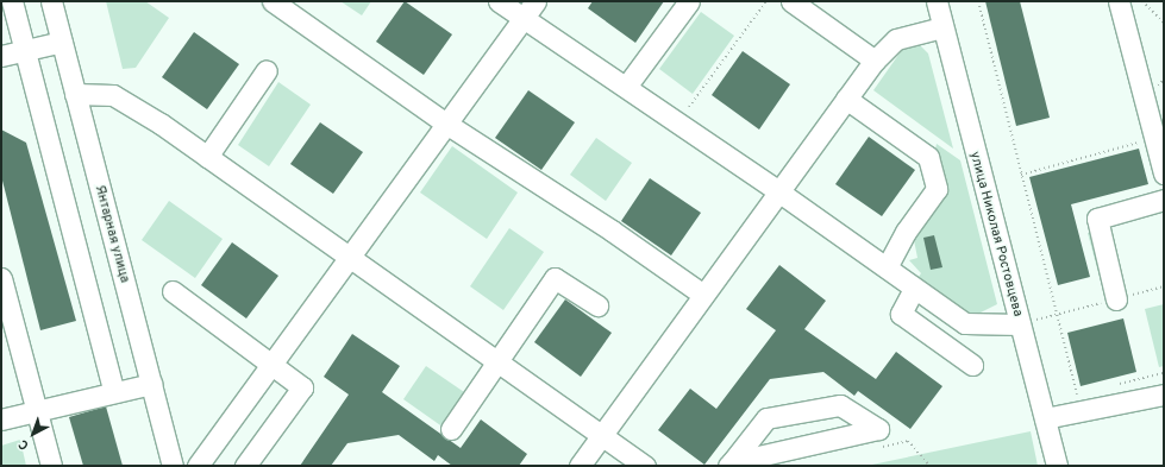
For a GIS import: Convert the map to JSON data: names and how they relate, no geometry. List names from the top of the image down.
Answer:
{
  "streets": {
    "street": ["Янтарная улица", "улица Николая Ростовцева"]
  },
  "north": "bottom left"
}
